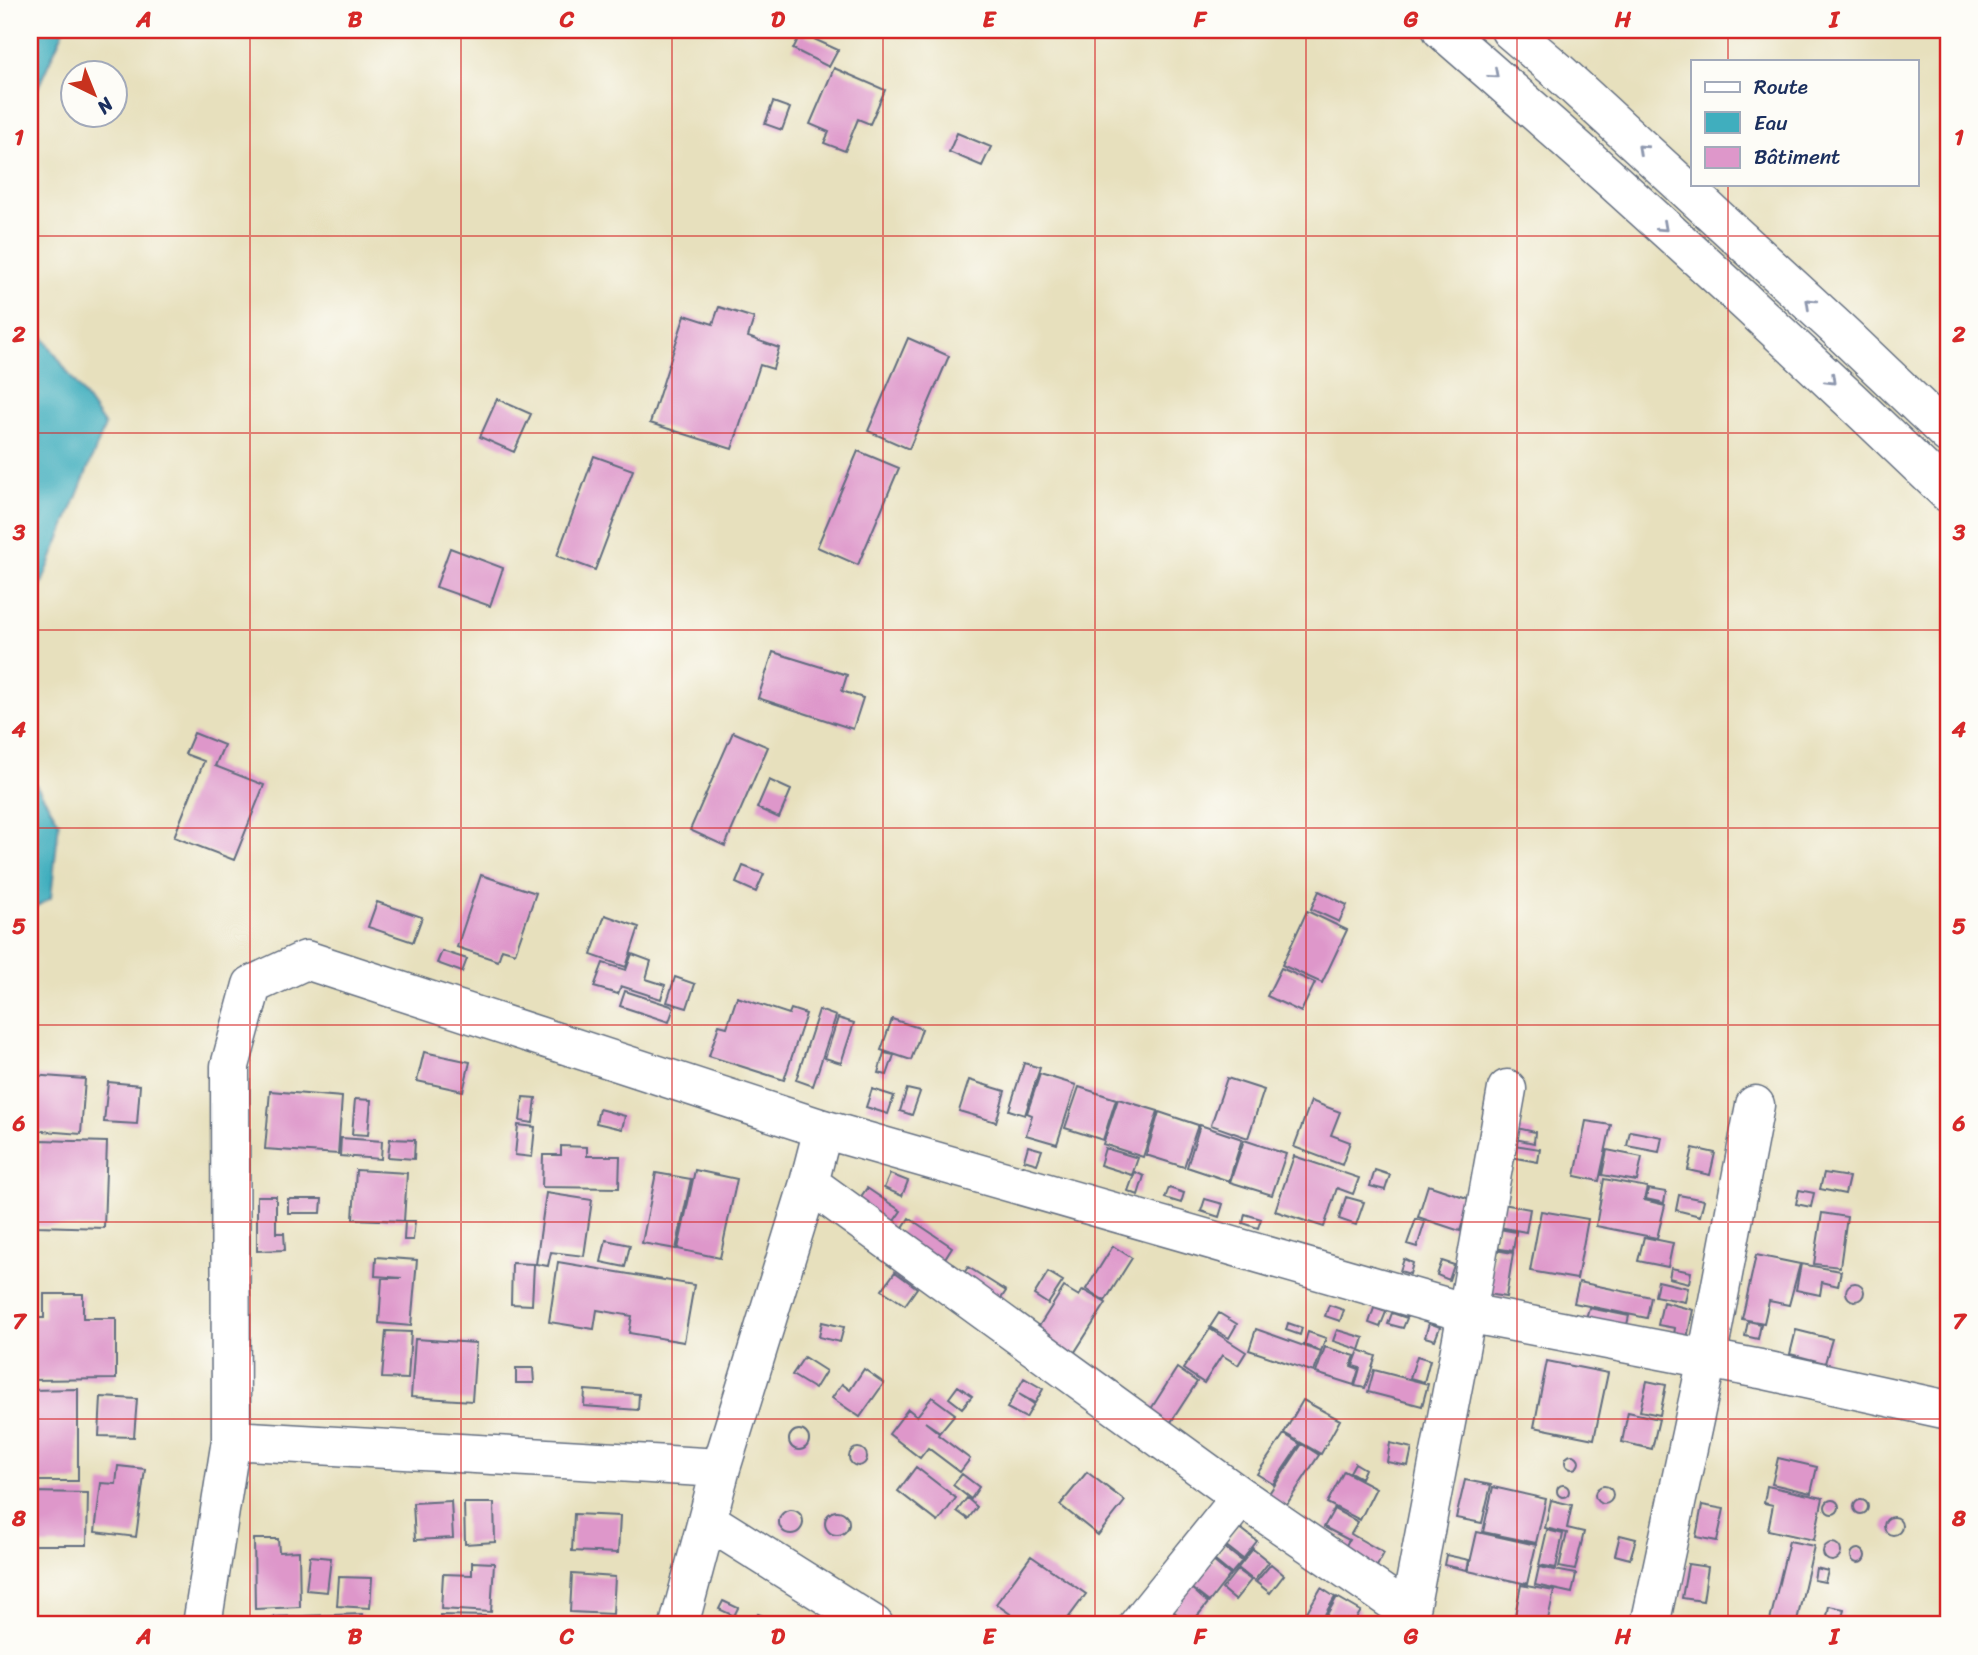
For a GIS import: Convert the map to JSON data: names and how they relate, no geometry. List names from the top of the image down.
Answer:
{
  "legend": ["Route", "Eau", "Bâtiment"],
  "north": "bottom right",
  "grid": {
    "columns": [
      "A",
      "B",
      "C",
      "D",
      "E",
      "F",
      "G",
      "H",
      "I"
    ],
    "rows": [
      "1",
      "2",
      "3",
      "4",
      "5",
      "6",
      "7",
      "8"
    ]
  }
}
